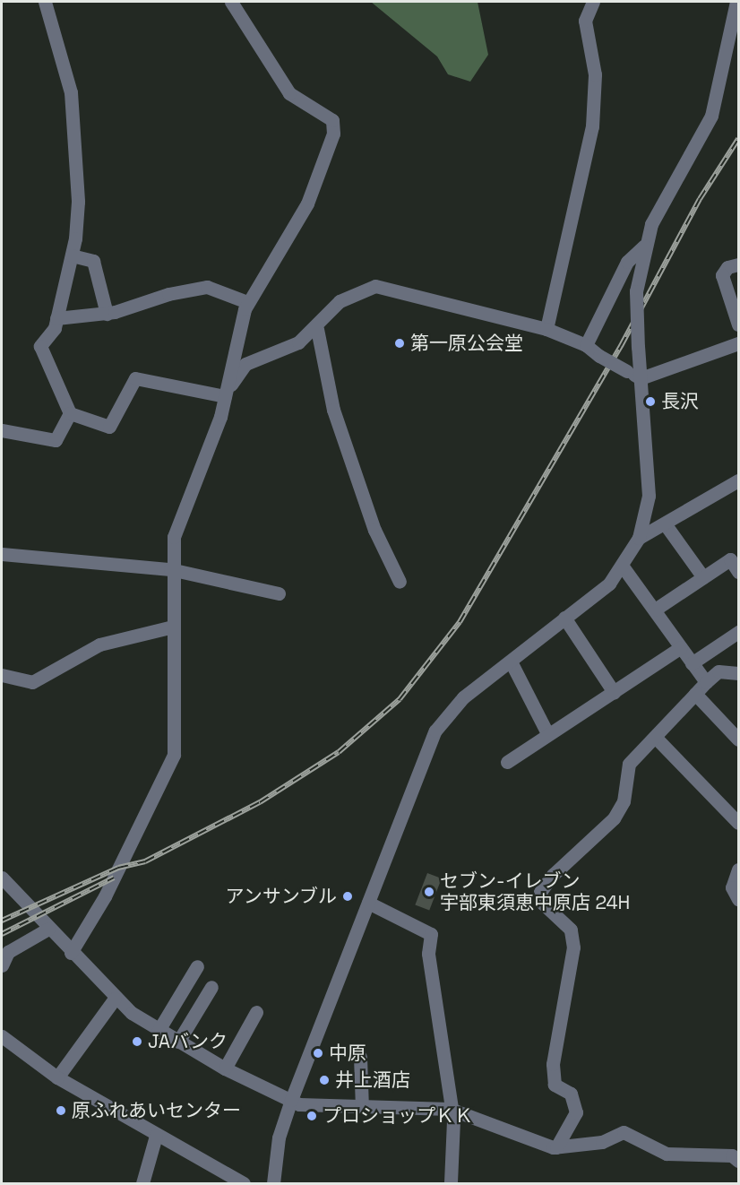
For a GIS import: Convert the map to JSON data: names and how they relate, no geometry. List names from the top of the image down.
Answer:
{
  "places": [
    "第一原公会堂",
    "長沢",
    "セブン-イレブン 宇部東須恵中原店 24H",
    "アンサンブル",
    "JAバンク",
    "中原",
    "井上酒店",
    "原ふれあいセンター",
    "プロショップＫＫ"
  ]
}
